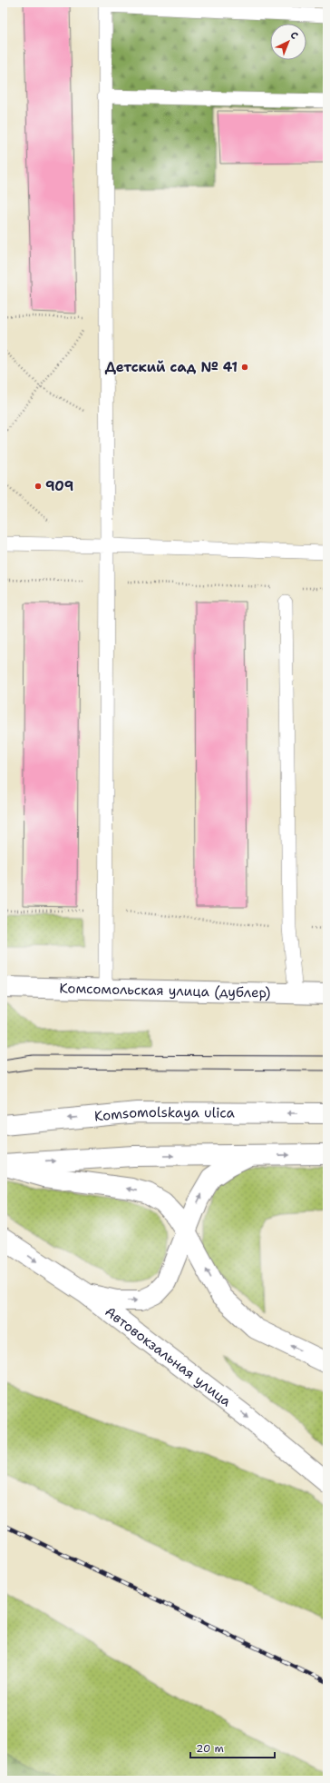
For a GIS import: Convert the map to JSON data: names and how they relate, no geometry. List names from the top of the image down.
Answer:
{
  "streets": {
    "street": ["Комсомольская улица (дублер)", "Komsomolskaya ulica", "Автовокзальная улица"]
  },
  "places": ["Детский сад № 41", "909"],
  "scale_bar": "20 m",
  "north": "top right"
}
